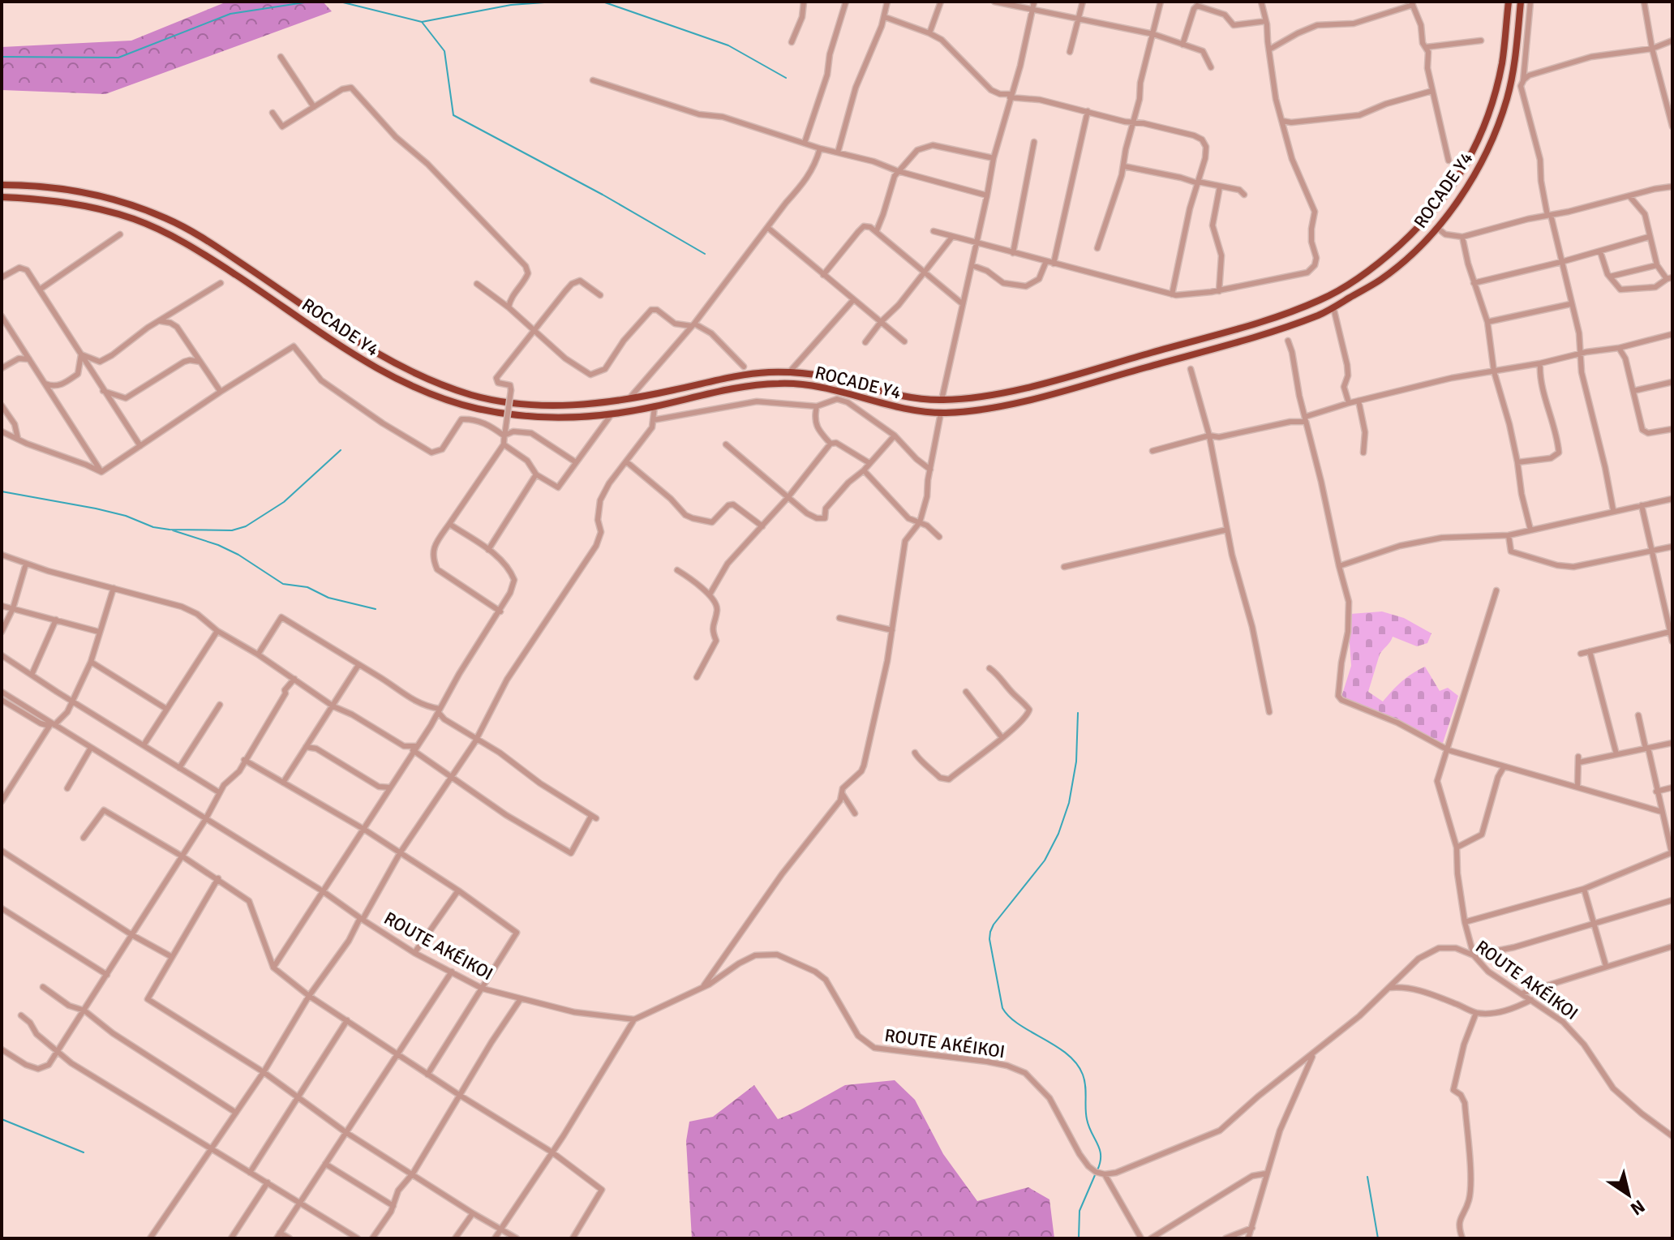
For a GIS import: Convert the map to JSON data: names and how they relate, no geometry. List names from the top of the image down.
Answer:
{
  "streets": {
    "highway": ["ROCADE Y4"],
    "street": ["ROUTE AKÉIKOI"]
  },
  "north": "bottom right"
}
